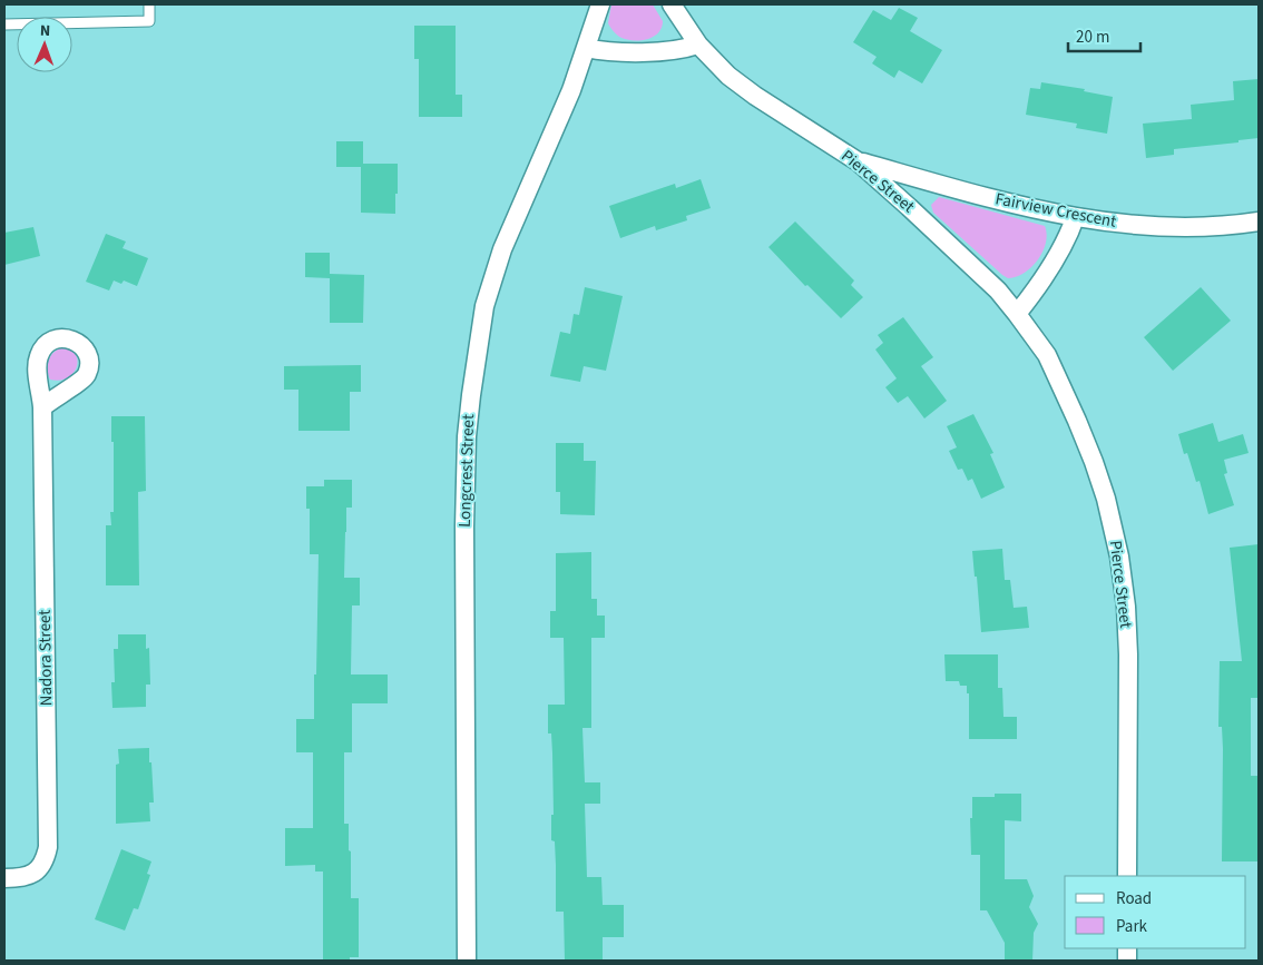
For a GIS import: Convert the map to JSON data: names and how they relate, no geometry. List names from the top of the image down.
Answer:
{
  "streets": {
    "street": [
      "Pierce Street",
      "Fairview Crescent",
      "Longcrest Street",
      "Nadora Street"
    ]
  },
  "crossings": [
    ["Pierce Street", "Fairview Crescent"]
  ],
  "legend": ["Road", "Park"],
  "scale_bar": "20 m",
  "north": "top"
}
